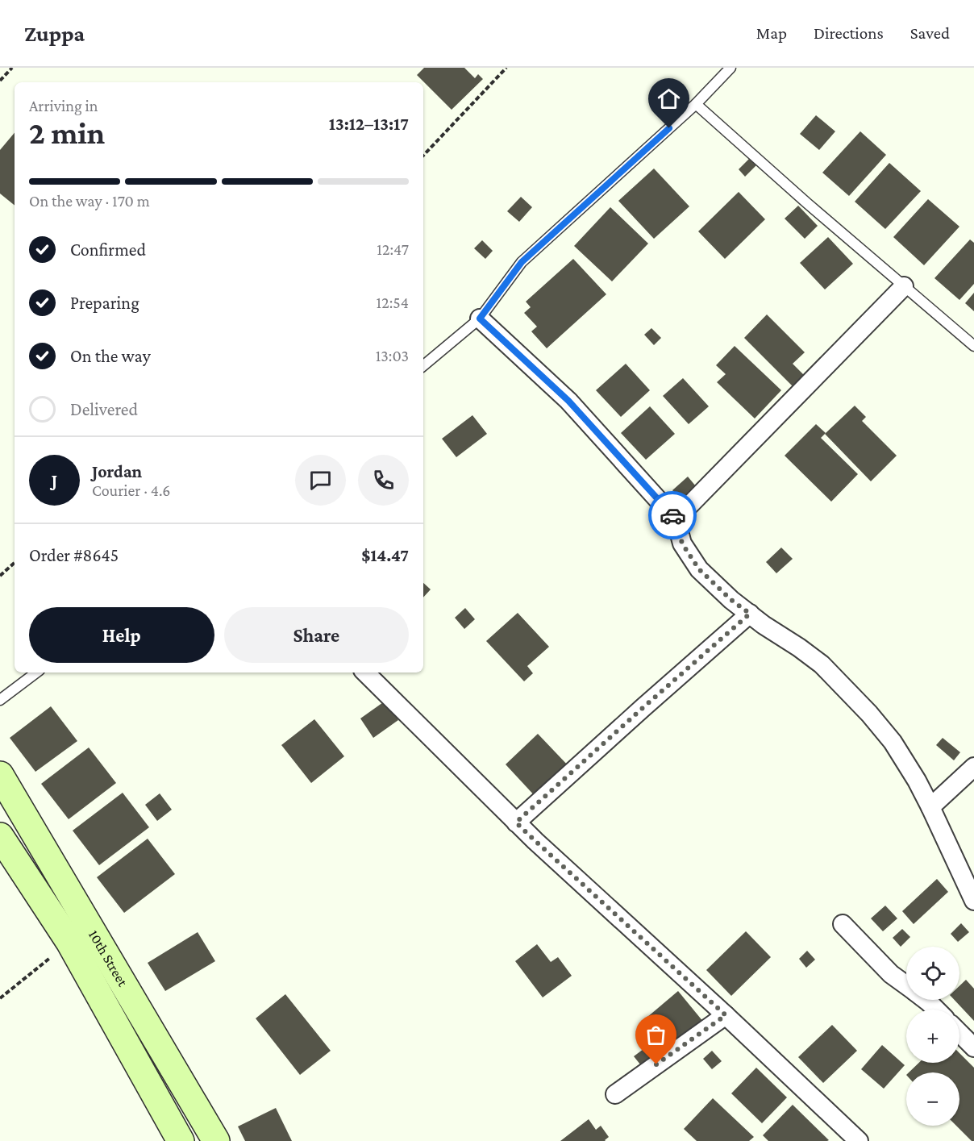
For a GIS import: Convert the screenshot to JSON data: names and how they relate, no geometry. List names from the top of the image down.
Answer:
{
  "streets": {
    "main road": ["10th Street"]
  },
  "page": {
    "header": "Zuppa",
    "nav": ["Map", "Directions", "Saved"],
    "heading": ["2 min", "Arriving in", "13:12–13:17"],
    "panel": [
      "Jordan",
      "Courier · 4.6",
      "Order #8645",
      "$14.47"
    ],
    "bar": "On the way · 170 m",
    "list": [
      ["Confirmed", "12:47"],
      ["Preparing", "12:54"],
      ["On the way", "13:03"],
      "Delivered"
    ],
    "round": "J",
    "buttons": ["Help", "Share"],
    "map_buttons": ["+", "−"]
  }
}
